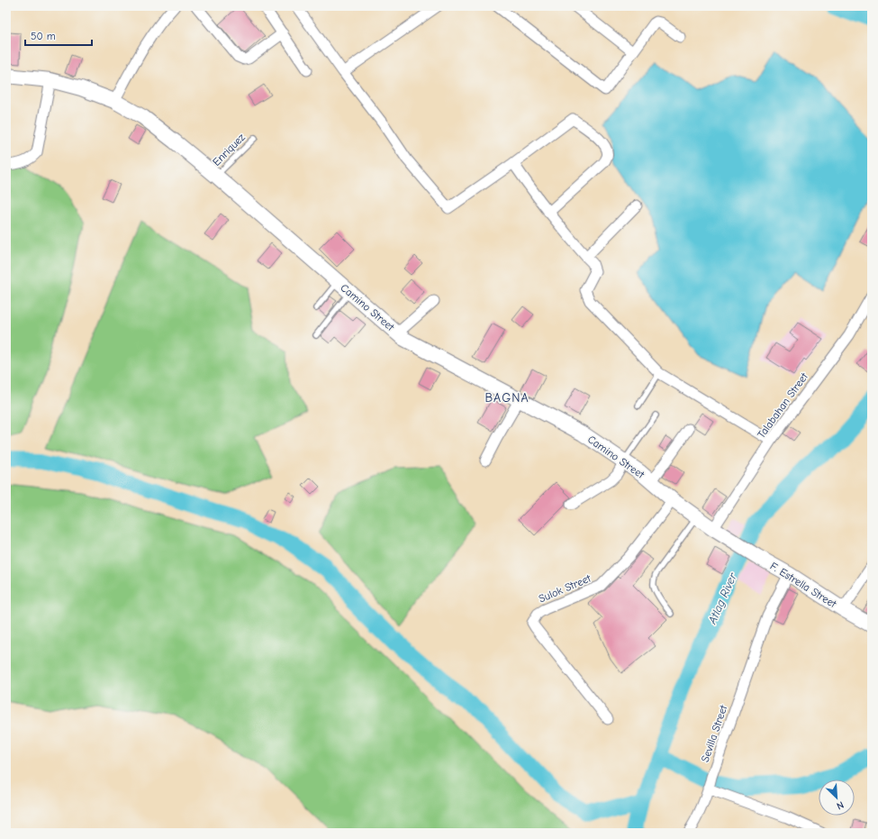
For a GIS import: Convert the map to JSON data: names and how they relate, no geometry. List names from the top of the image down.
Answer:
{
  "streets": {
    "main road": ["Camino Street", "F. Estrella Street"],
    "street": ["Talabahan Street", "Sulok Street", "Sevilla Street"],
    "lane": ["Enriquez"]
  },
  "crossings": [
    ["Enriquez", "Camino Street"],
    ["Camino Street", "Talabahan Street"],
    ["Camino Street", "F. Estrella Street"],
    ["Camino Street", "Sulok Street"],
    ["F. Estrella Street", "Sevilla Street"]
  ],
  "districts": ["BAGNA"],
  "water": ["Atlag River"],
  "scale_bar": "50 m",
  "north": "bottom right"
}
